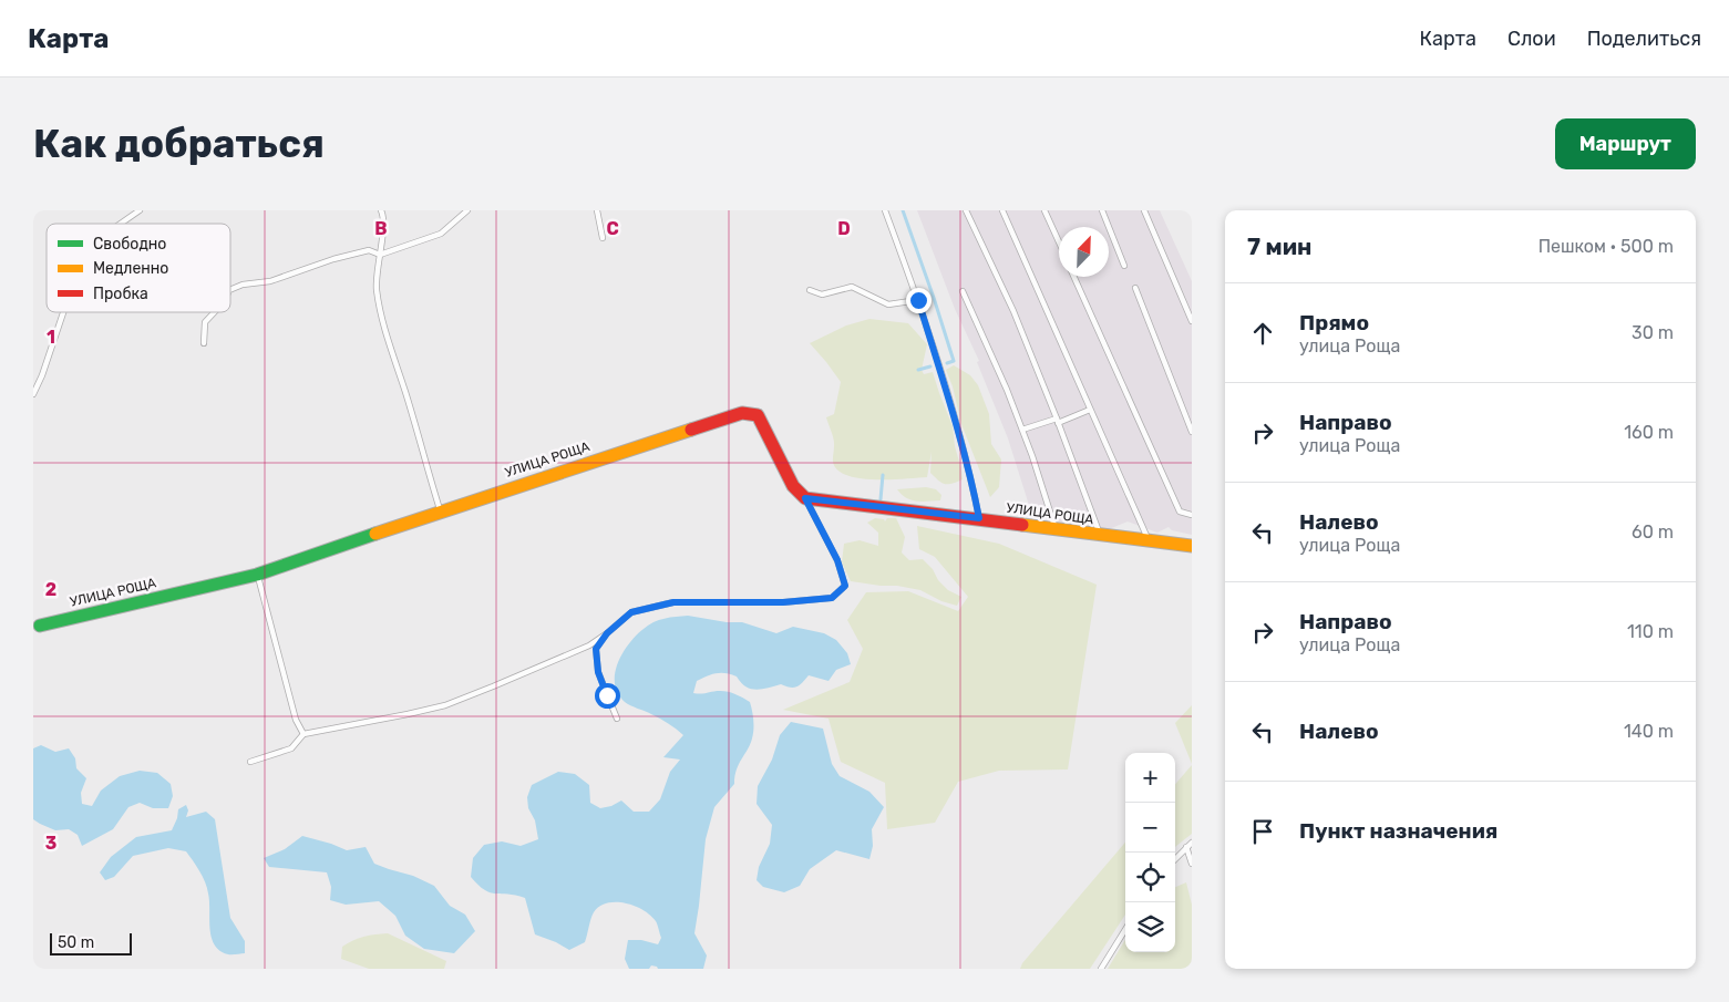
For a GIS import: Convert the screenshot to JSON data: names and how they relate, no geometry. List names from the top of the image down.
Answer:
{
  "streets": {
    "street": ["УЛИЦА РОЩА"]
  },
  "legend": ["Свободно", "Медленно", "Пробка"],
  "scale_bar": "50 m",
  "north": "top right",
  "page": {
    "header": "Карта",
    "nav": ["Карта", "Слои", "Поделиться"],
    "buttons": "Маршрут",
    "title": "Как добраться",
    "heading": ["7 мин", "Пешком · 500 m"],
    "list": [
      ["Прямо", "улица Роща", "30 m"],
      ["Направо", "улица Роща", "160 m"],
      ["Налево", "улица Роща", "60 m"],
      ["Направо", "улица Роща", "110 m"],
      ["Налево", "140 m"],
      "Пункт назначения"
    ],
    "map_buttons": ["+", "−"],
    "scale": "50 m"
  },
  "grid": {
    "columns": ["B", "C", "D"],
    "rows": ["1", "2", "3"]
  }
}
